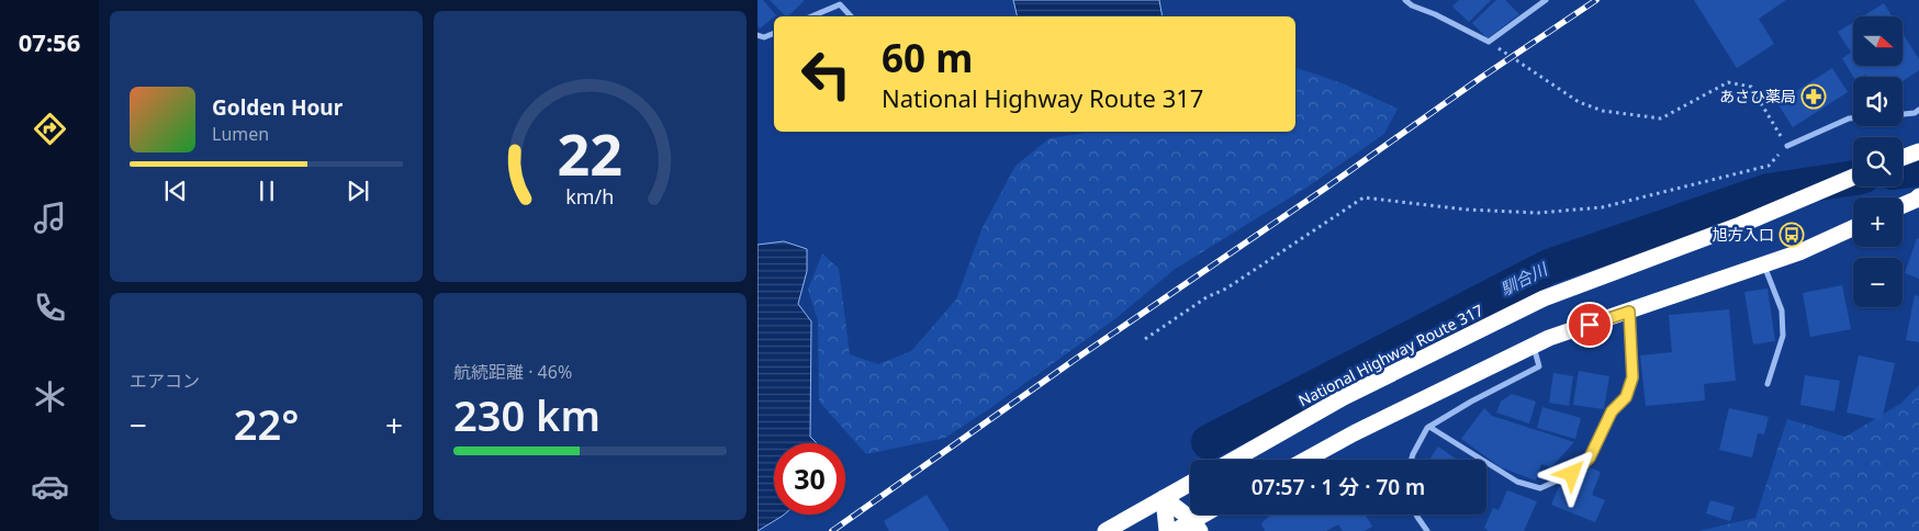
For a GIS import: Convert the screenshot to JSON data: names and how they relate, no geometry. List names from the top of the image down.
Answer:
{
  "streets": {
    "highway": ["National Highway Route 317"]
  },
  "water": ["馴合川"],
  "places": {
    "pharmacy": ["あさひ薬局"],
    "bus stop": ["旭方入口"]
  },
  "north": "right",
  "page": {
    "tabs": "07:56",
    "map_buttons": ["+", "−"],
    "turn": ["60 m", "National Highway Route 317"],
    "song": ["Golden Hour", "Lumen"],
    "tile": [
      "エアコン",
      ["航続距離 · 46%", "230 km"]
    ],
    "heat": ["−", "22°", "+"],
    "limit": "30",
    "trip": "07:57 · 1 分 · 70 m",
    "gauge": ["22", "km/h"]
  }
}
